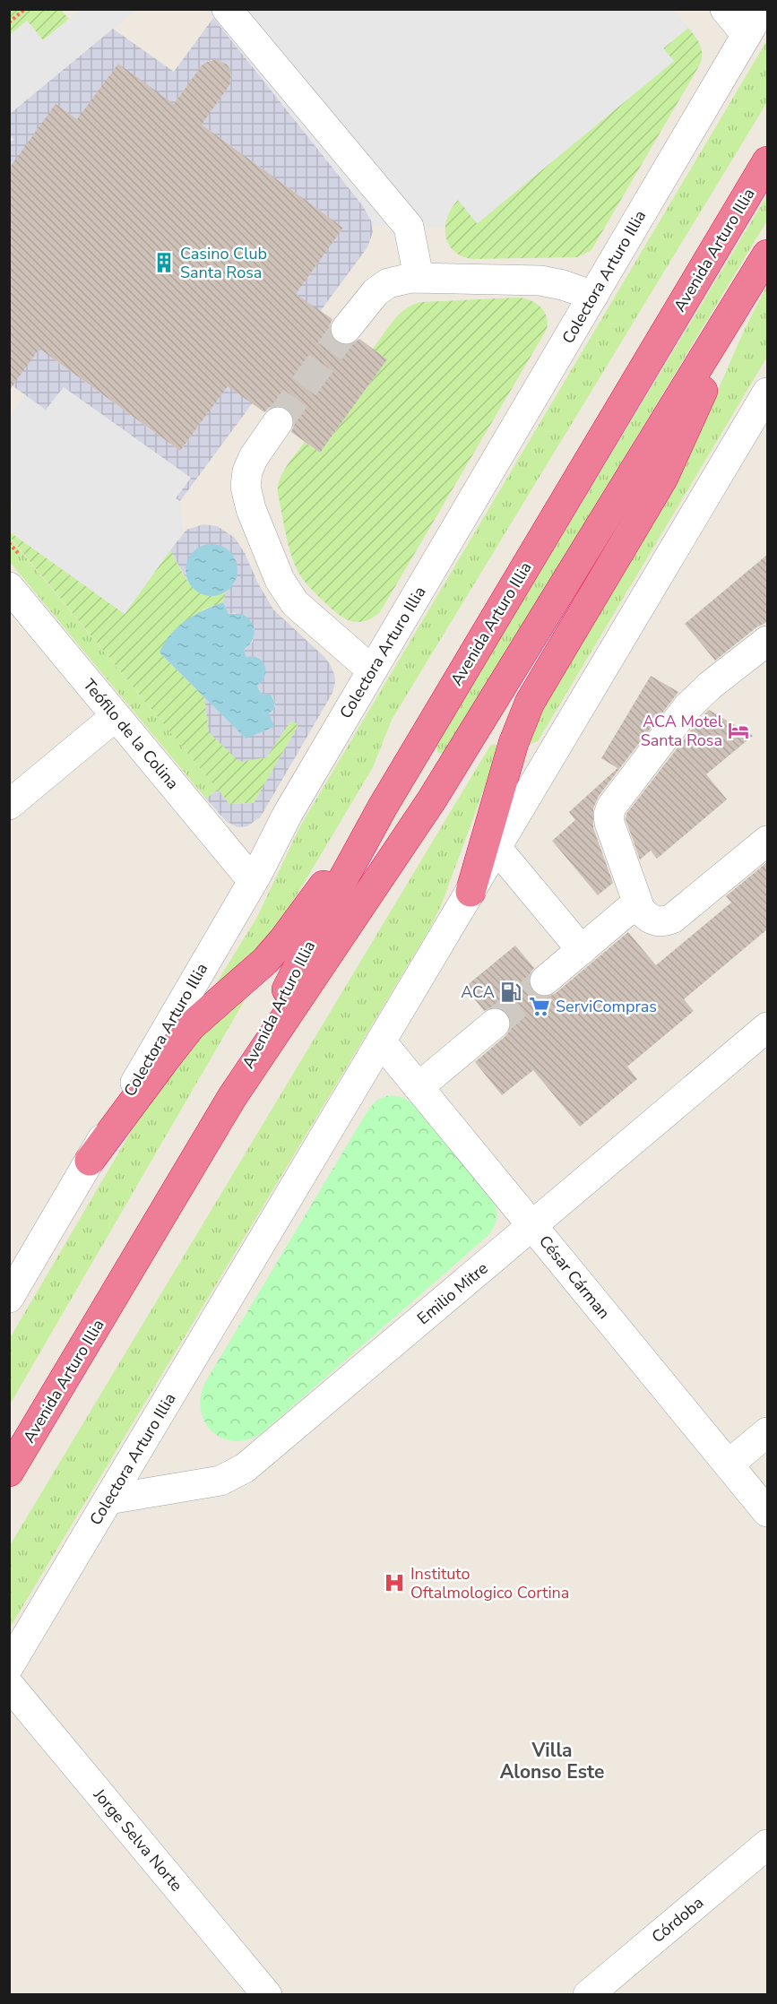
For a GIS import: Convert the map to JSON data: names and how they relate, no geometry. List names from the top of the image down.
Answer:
{
  "streets": {
    "highway": ["Avenida Arturo Illia"],
    "street": [
      "Colectora Arturo Illia",
      "Teófilo de la Colina",
      "César Cárman",
      "Emilio Mitre",
      "Jorge Selva Norte",
      "Córdoba"
    ]
  },
  "crossings": [
    ["Colectora Arturo Illia", "Teófilo de la Colina"],
    ["Colectora Arturo Illia", "César Cárman"],
    ["Colectora Arturo Illia", "Emilio Mitre"],
    ["César Cárman", "Emilio Mitre"]
  ],
  "districts": ["Villa Alonso Este"],
  "places": {
    "building": ["Casino Club Santa Rosa"],
    "hotel": ["ACA Motel Santa Rosa"],
    "fuel station": ["ACA"],
    "supermarket": ["ServiCompras"],
    "hospital": ["Instituto Oftalmologico Cortina"]
  }
}
